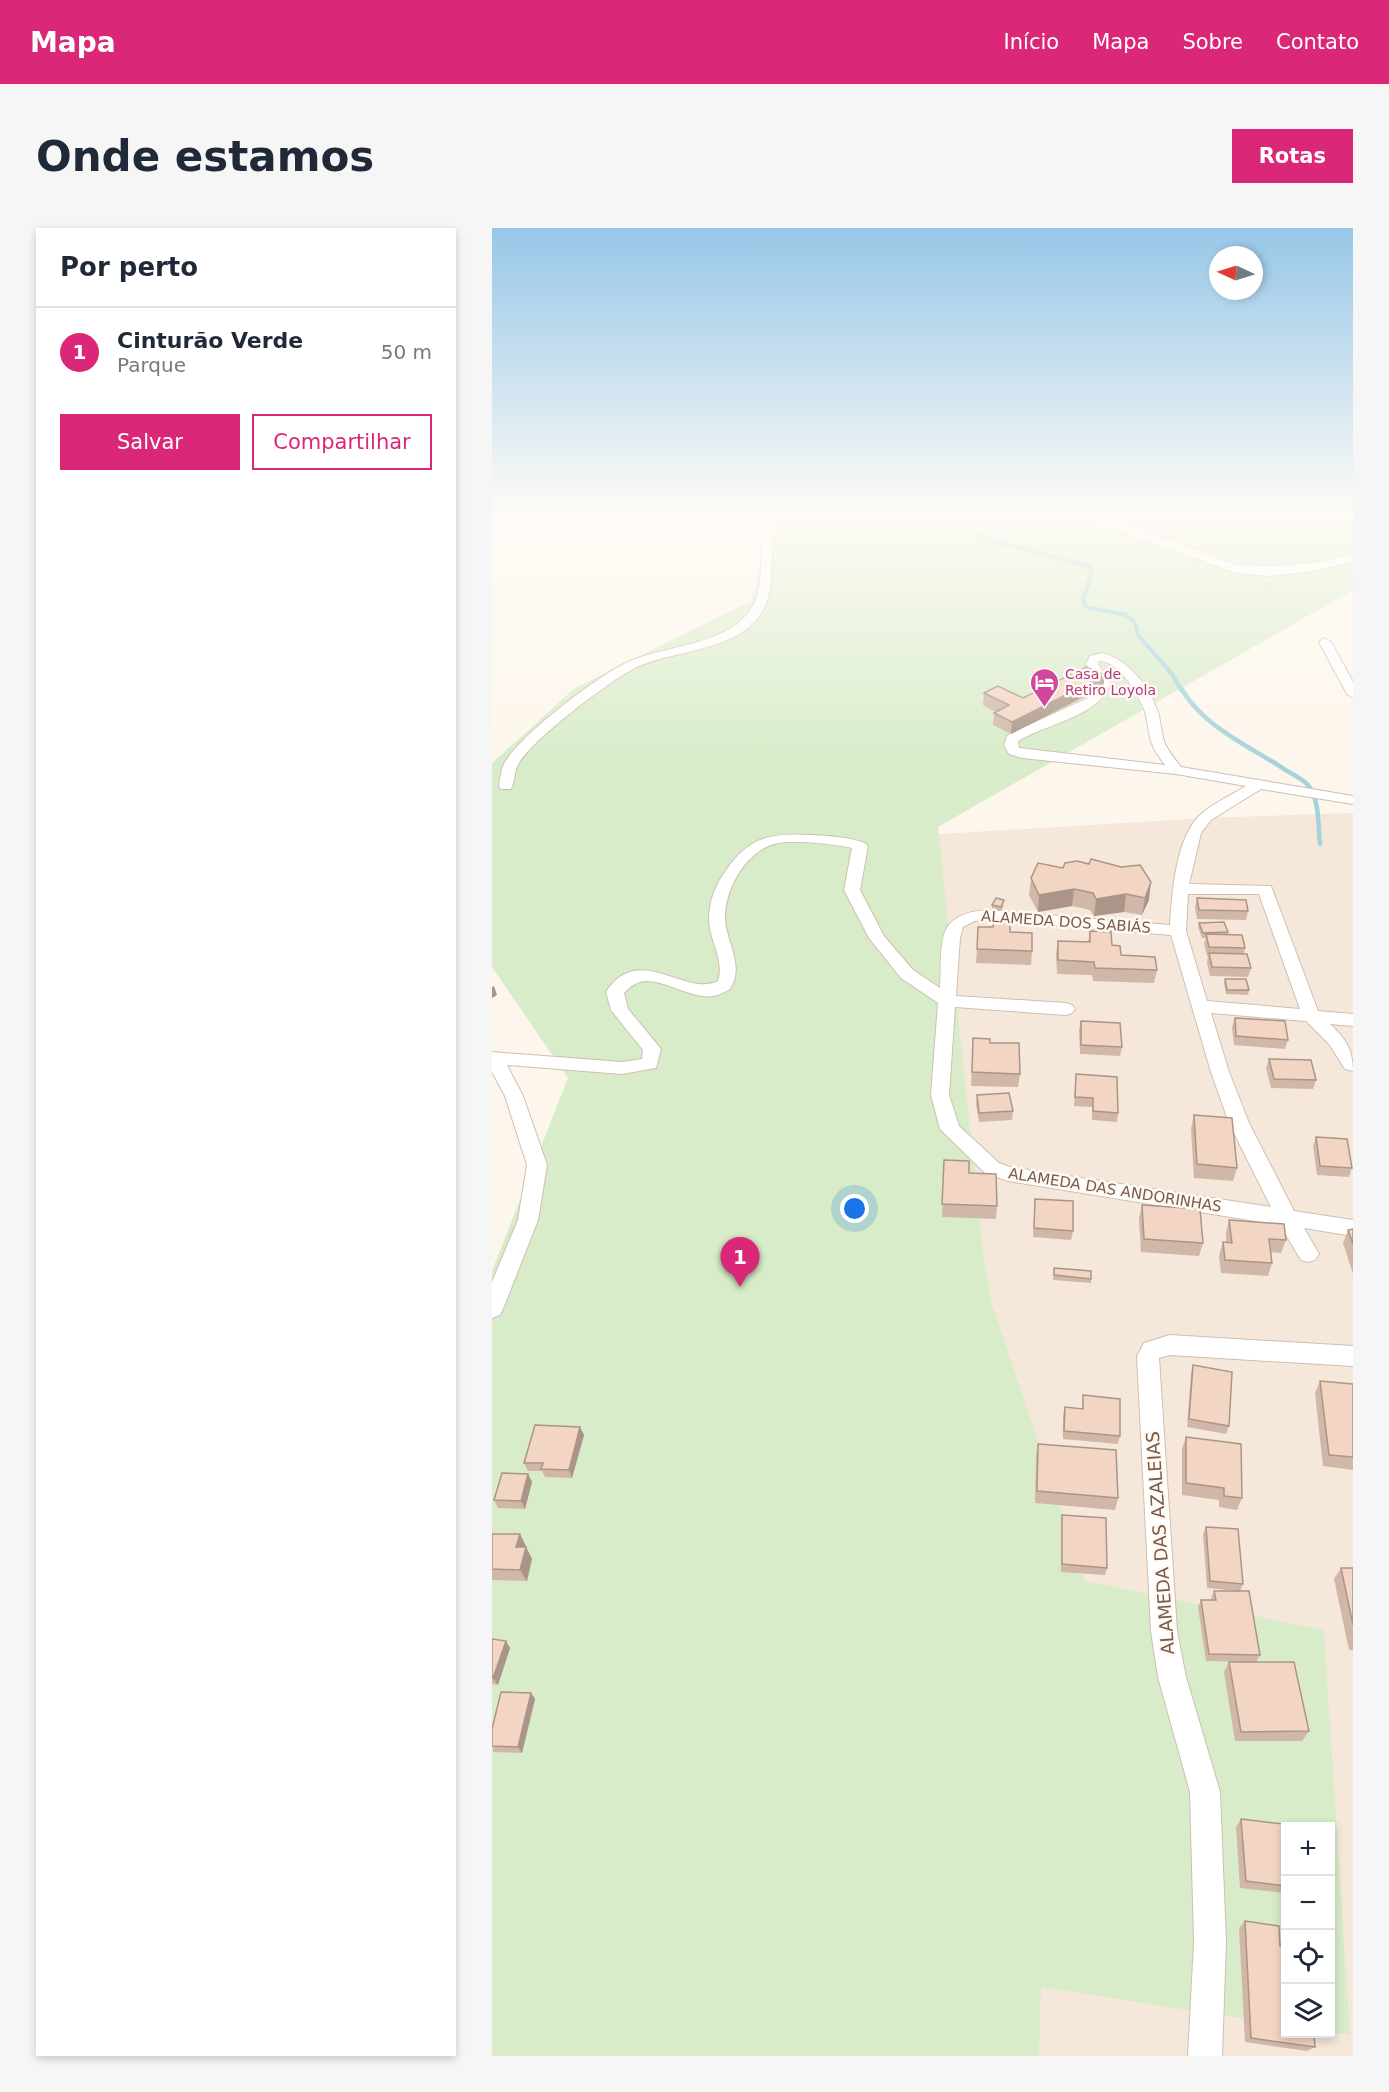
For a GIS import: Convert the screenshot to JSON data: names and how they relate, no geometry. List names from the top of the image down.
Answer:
{
  "streets": {
    "street": ["ALAMEDA DOS SABIÁS", "ALAMEDA DAS ANDORINHAS", "ALAMEDA DAS AZALEIAS"]
  },
  "crossings": [
    ["ALAMEDA DOS SABIÁS", "ALAMEDA DAS ANDORINHAS"]
  ],
  "places": {
    "hotel": ["Casa de Retiro Loyola"]
  },
  "north": "left",
  "page": {
    "header": "Mapa",
    "nav": [
      "Início",
      "Mapa",
      "Sobre",
      "Contato"
    ],
    "buttons": [
      "Rotas",
      ["Salvar", "Compartilhar"]
    ],
    "title": "Onde estamos",
    "heading": "Por perto",
    "list": [
      {
        "mark": "1",
        "name": "Cinturão Verde",
        "note": "Parque",
        "value": "50 m"
      }
    ],
    "pins": "1",
    "map_buttons": ["+", "−"]
  }
}
